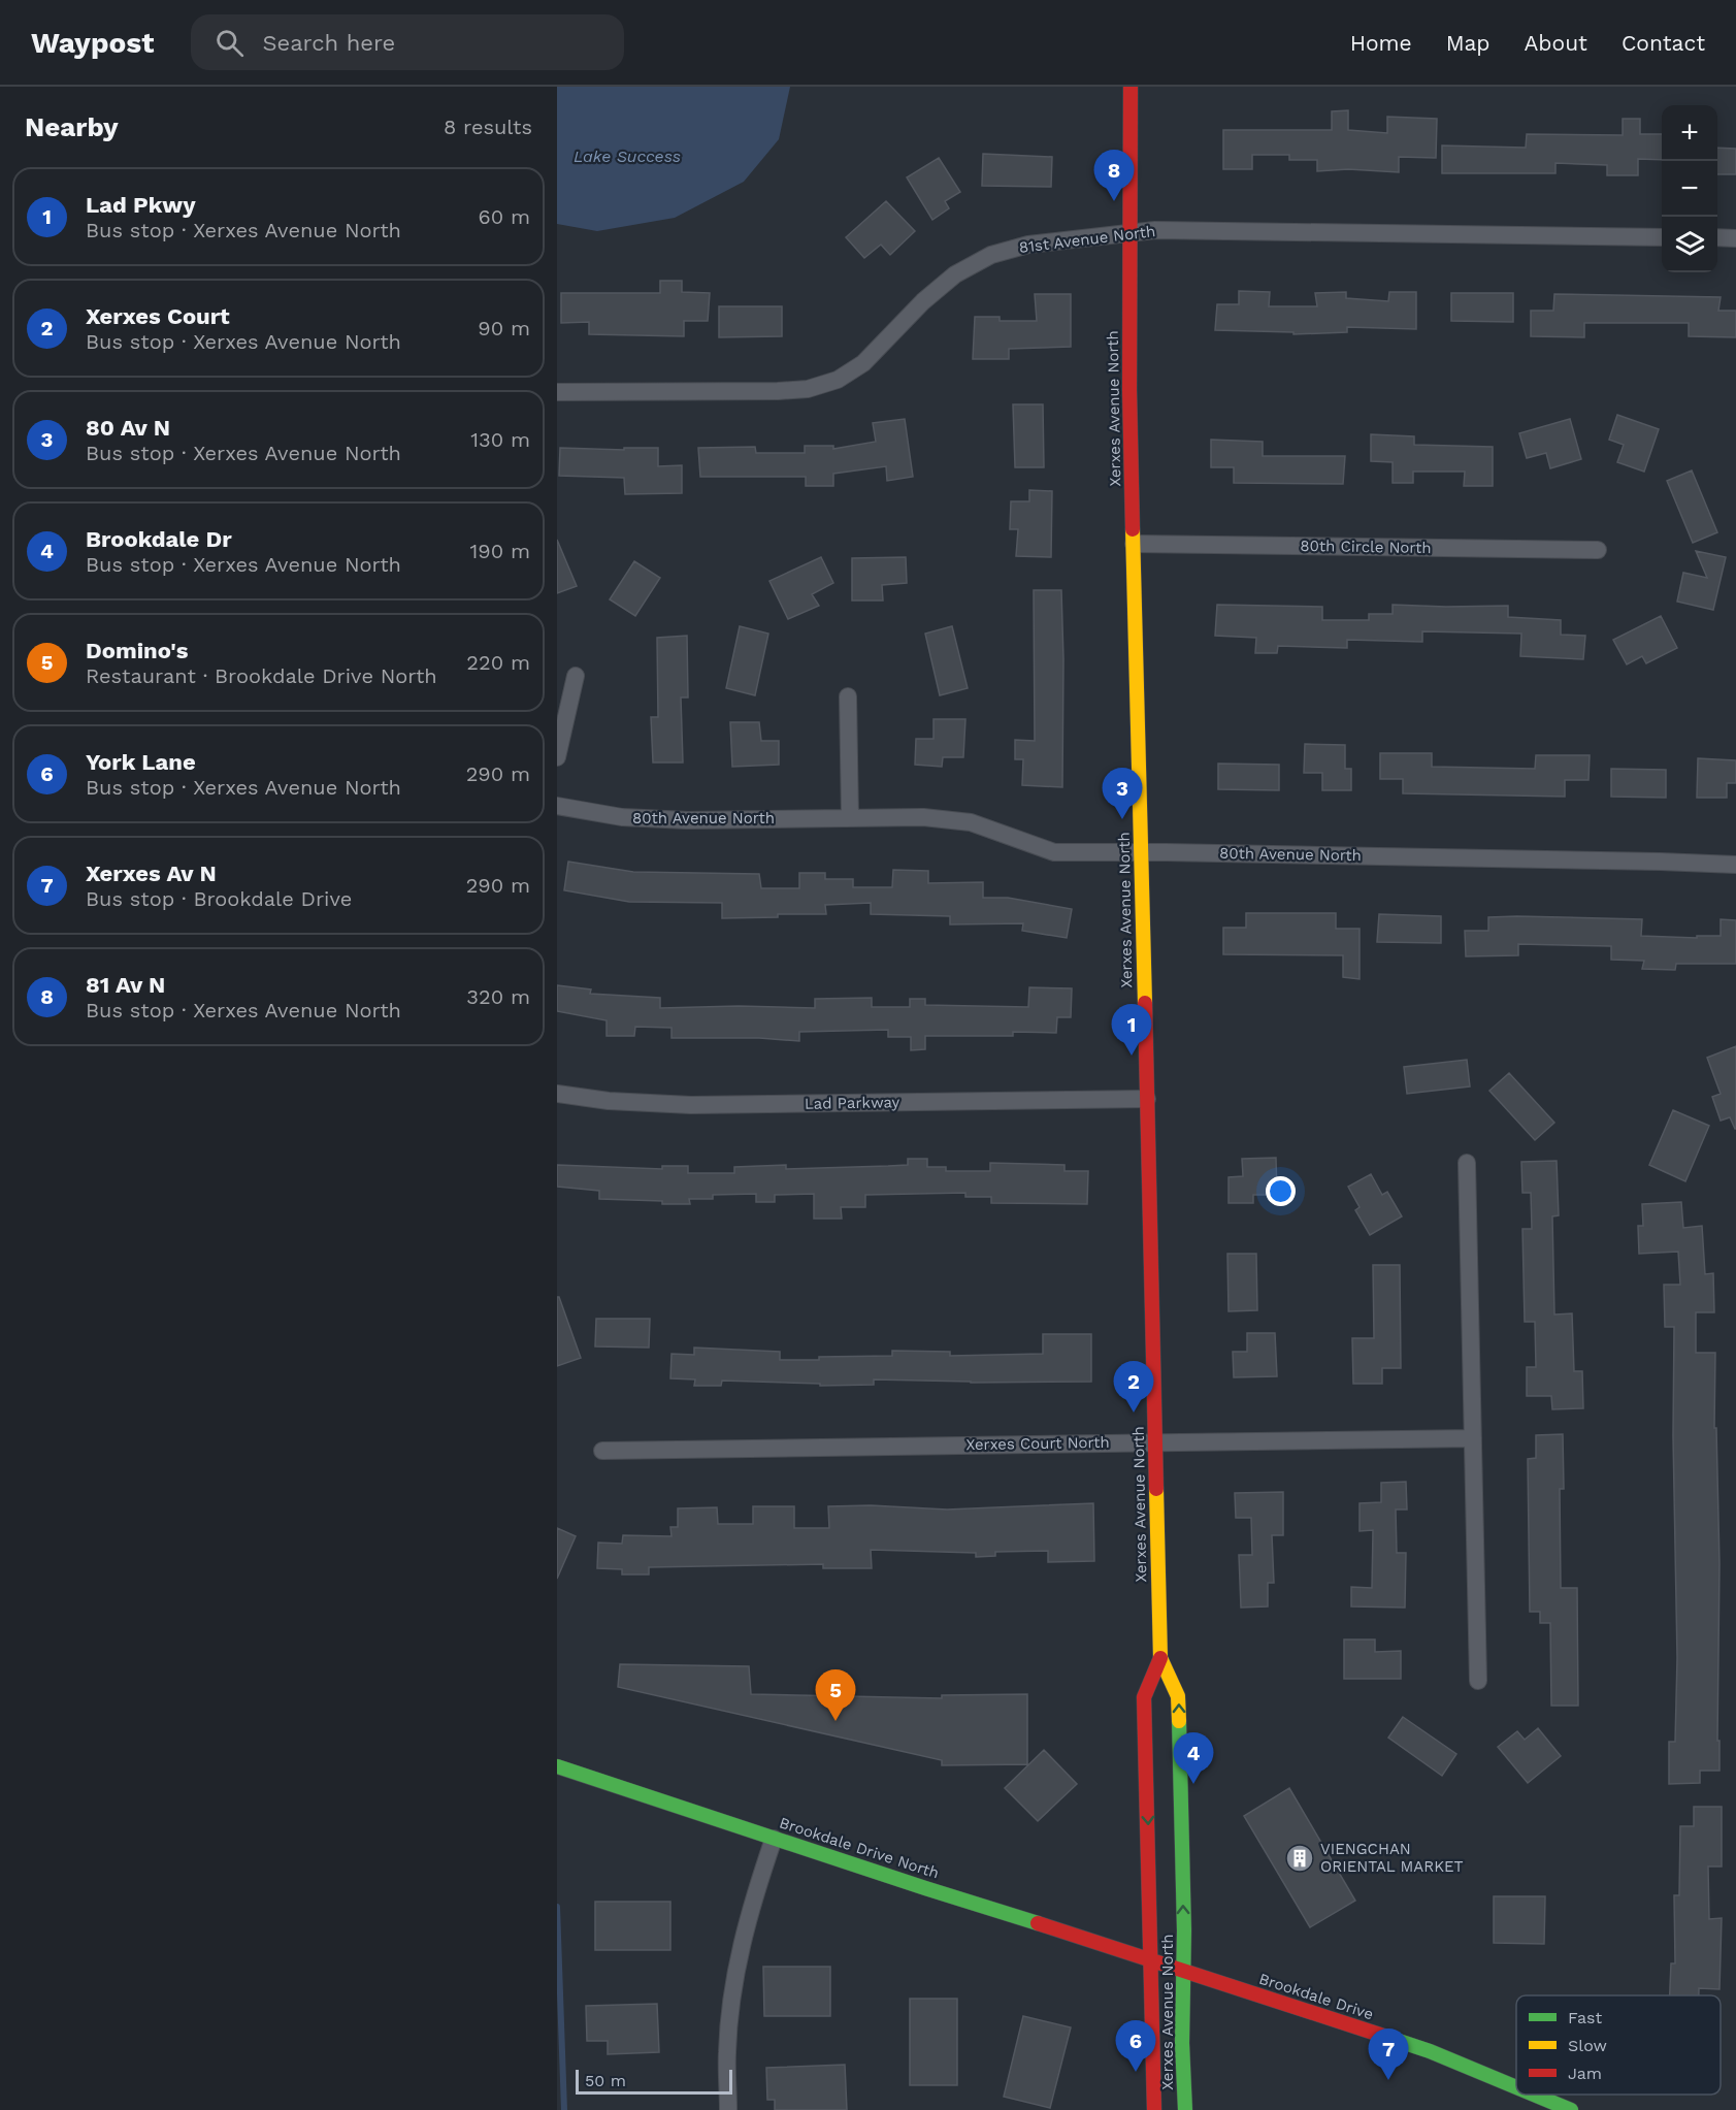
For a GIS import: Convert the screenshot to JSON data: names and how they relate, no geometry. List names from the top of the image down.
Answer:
{
  "streets": {
    "street": [
      "81st Avenue North",
      "Xerxes Avenue North",
      "80th Circle North",
      "80th Avenue North",
      "Lad Parkway",
      "Xerxes Court North",
      "Brookdale Drive North",
      "Brookdale Drive"
    ]
  },
  "crossings": [
    ["81st Avenue North", "Xerxes Avenue North"],
    ["Xerxes Avenue North", "80th Circle North"],
    ["Xerxes Avenue North", "80th Avenue North"],
    ["Xerxes Avenue North", "Lad Parkway"],
    ["Xerxes Avenue North", "Xerxes Court North"],
    ["Xerxes Avenue North", "Brookdale Drive North"],
    ["Xerxes Avenue North", "Brookdale Drive"],
    ["Brookdale Drive North", "Brookdale Drive"]
  ],
  "water": ["Lake Success"],
  "places": {
    "building": ["VIENGCHAN ORIENTAL MARKET"]
  },
  "legend": ["Fast", "Slow", "Jam"],
  "scale_bar": "50 m",
  "page": {
    "header": "Waypost",
    "search": "Search here",
    "nav": [
      "Home",
      "Map",
      "About",
      "Contact"
    ],
    "heading": ["Nearby", "8 results"],
    "map_buttons": ["+", "−"],
    "pins": [
      "8",
      "3",
      "1",
      "2",
      "5",
      "4",
      "6",
      "7"
    ],
    "list": [
      {
        "mark": "1",
        "name": "Lad Pkwy",
        "note": "Bus stop · Xerxes Avenue North",
        "value": "60 m"
      },
      {
        "mark": "2",
        "name": "Xerxes Court",
        "note": "Bus stop · Xerxes Avenue North",
        "value": "90 m"
      },
      {
        "mark": "3",
        "name": "80 Av N",
        "note": "Bus stop · Xerxes Avenue North",
        "value": "130 m"
      },
      {
        "mark": "4",
        "name": "Brookdale Dr",
        "note": "Bus stop · Xerxes Avenue North",
        "value": "190 m"
      },
      {
        "mark": "5",
        "name": "Domino's",
        "note": "Restaurant · Brookdale Drive North",
        "value": "220 m"
      },
      {
        "mark": "6",
        "name": "York Lane",
        "note": "Bus stop · Xerxes Avenue North",
        "value": "290 m"
      },
      {
        "mark": "7",
        "name": "Xerxes Av N",
        "note": "Bus stop · Brookdale Drive",
        "value": "290 m"
      },
      {
        "mark": "8",
        "name": "81 Av N",
        "note": "Bus stop · Xerxes Avenue North",
        "value": "320 m"
      }
    ],
    "scale": "50 m"
  }
}
